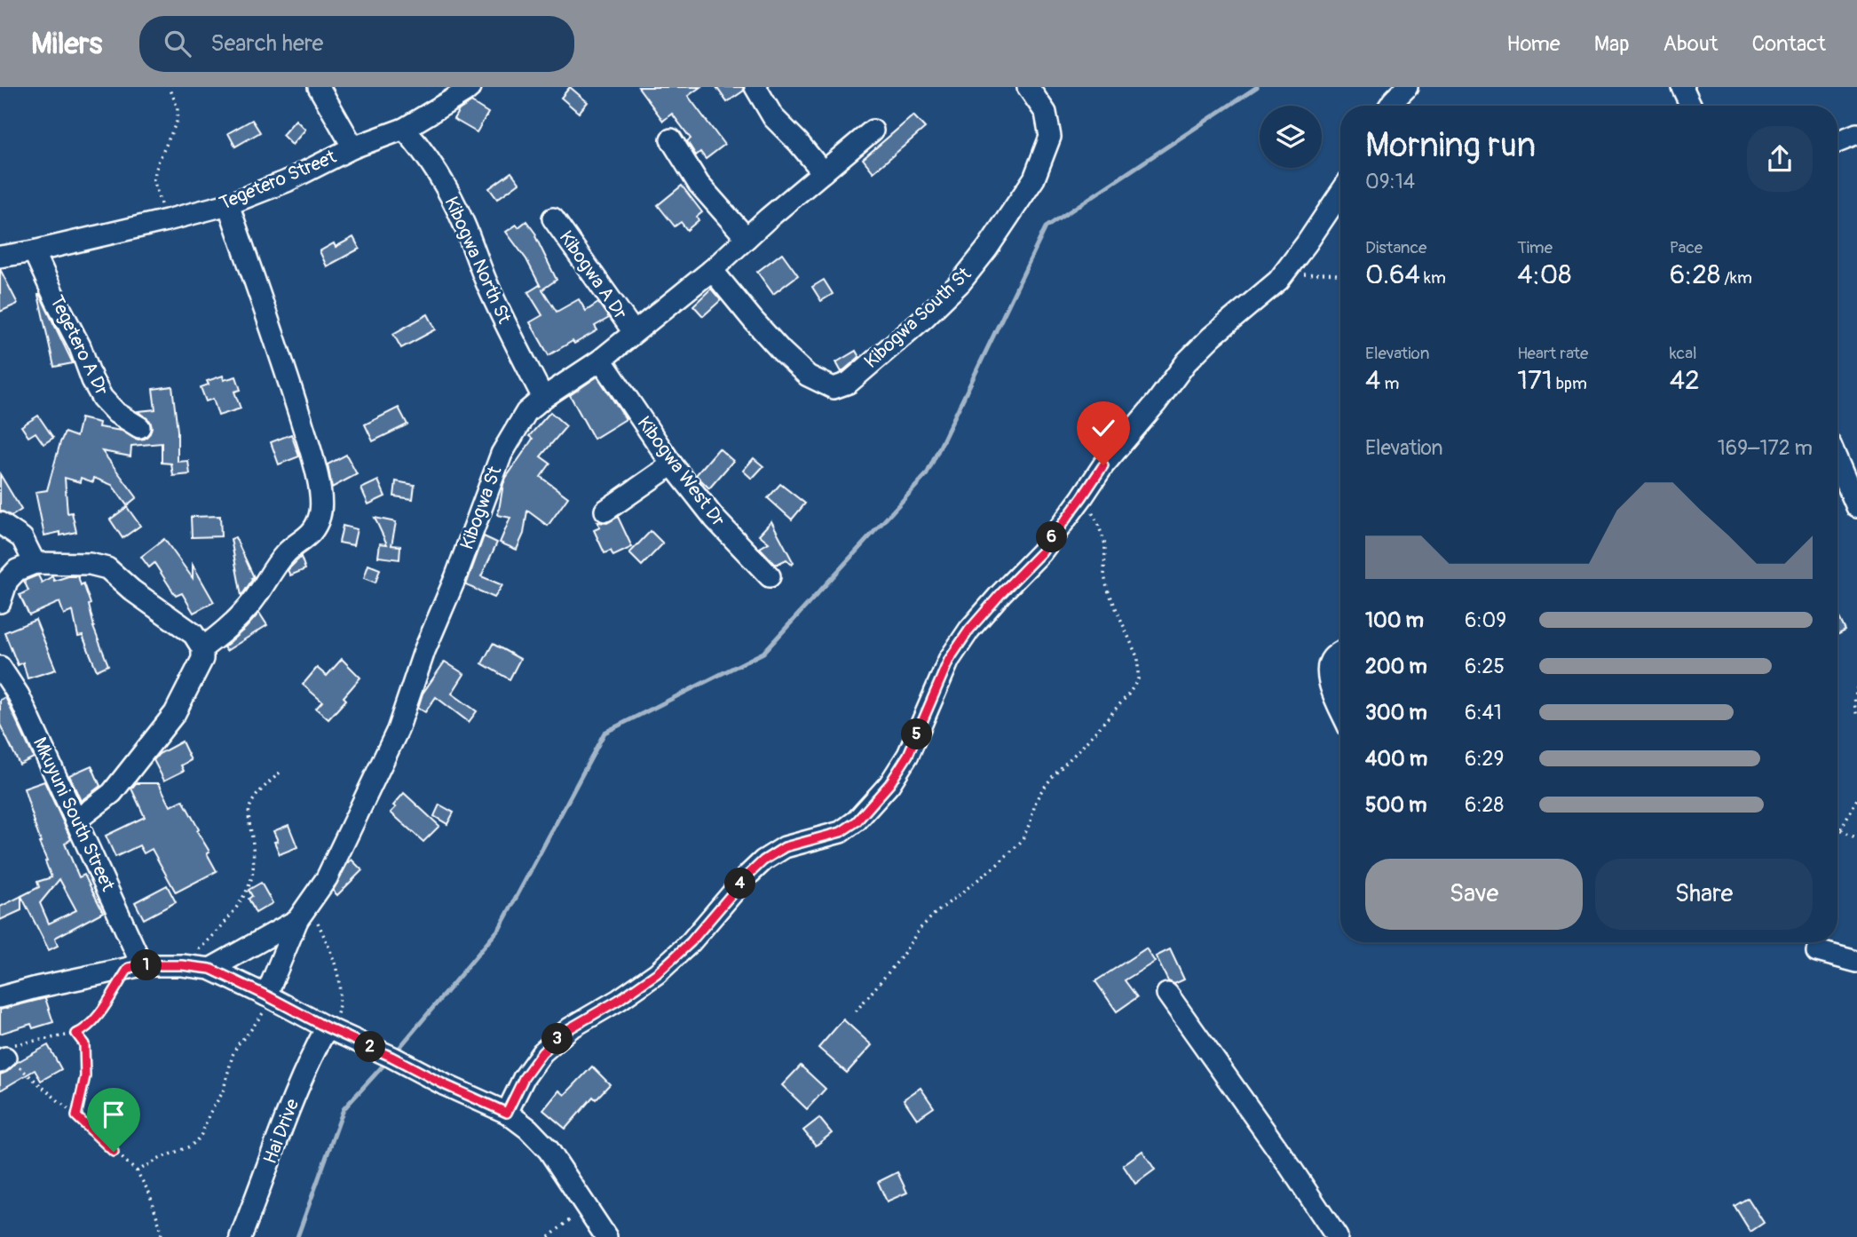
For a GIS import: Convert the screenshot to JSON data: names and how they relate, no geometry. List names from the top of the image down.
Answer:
{
  "streets": {
    "street": [
      "Tegetero Street",
      "Kibogwa North St",
      "Kibogwa A Dr",
      "Kibogwa South St",
      "Tegetero A Dr",
      "Kibogwa West Dr",
      "Kibogwa St",
      "Mkuyuni South Street",
      "Hai Drive"
    ]
  },
  "crossings": [
    ["Tegetero Street", "Kibogwa North St"],
    ["Tegetero Street", "Tegetero A Dr"],
    ["Kibogwa North St", "Kibogwa St"],
    ["Kibogwa A Dr", "Kibogwa St"],
    ["Kibogwa South St", "Kibogwa St"],
    ["Kibogwa West Dr", "Kibogwa St"]
  ],
  "page": {
    "header": "Milers",
    "search": "Search here",
    "nav": [
      "Home",
      "Map",
      "About",
      "Contact"
    ],
    "heading": ["Morning run", "09:14"],
    "stats": [
      ["Distance", "0.64 km"],
      ["Time", "4:08"],
      ["Pace", "6:28 /km"],
      ["Elevation", "4 m"],
      ["Heart rate", "171 bpm"],
      ["kcal", "42"]
    ],
    "chart": ["Elevation", "169–172 m"],
    "pins": [
      "6",
      "5",
      "4",
      "1",
      "3",
      "2"
    ],
    "list": [
      {
        "name": "100 m",
        "note": "6:09"
      },
      {
        "name": "200 m",
        "note": "6:25"
      },
      {
        "name": "300 m",
        "note": "6:41"
      },
      {
        "name": "400 m",
        "note": "6:29"
      },
      {
        "name": "500 m",
        "note": "6:28"
      }
    ],
    "buttons": ["Save", "Share"]
  }
}
